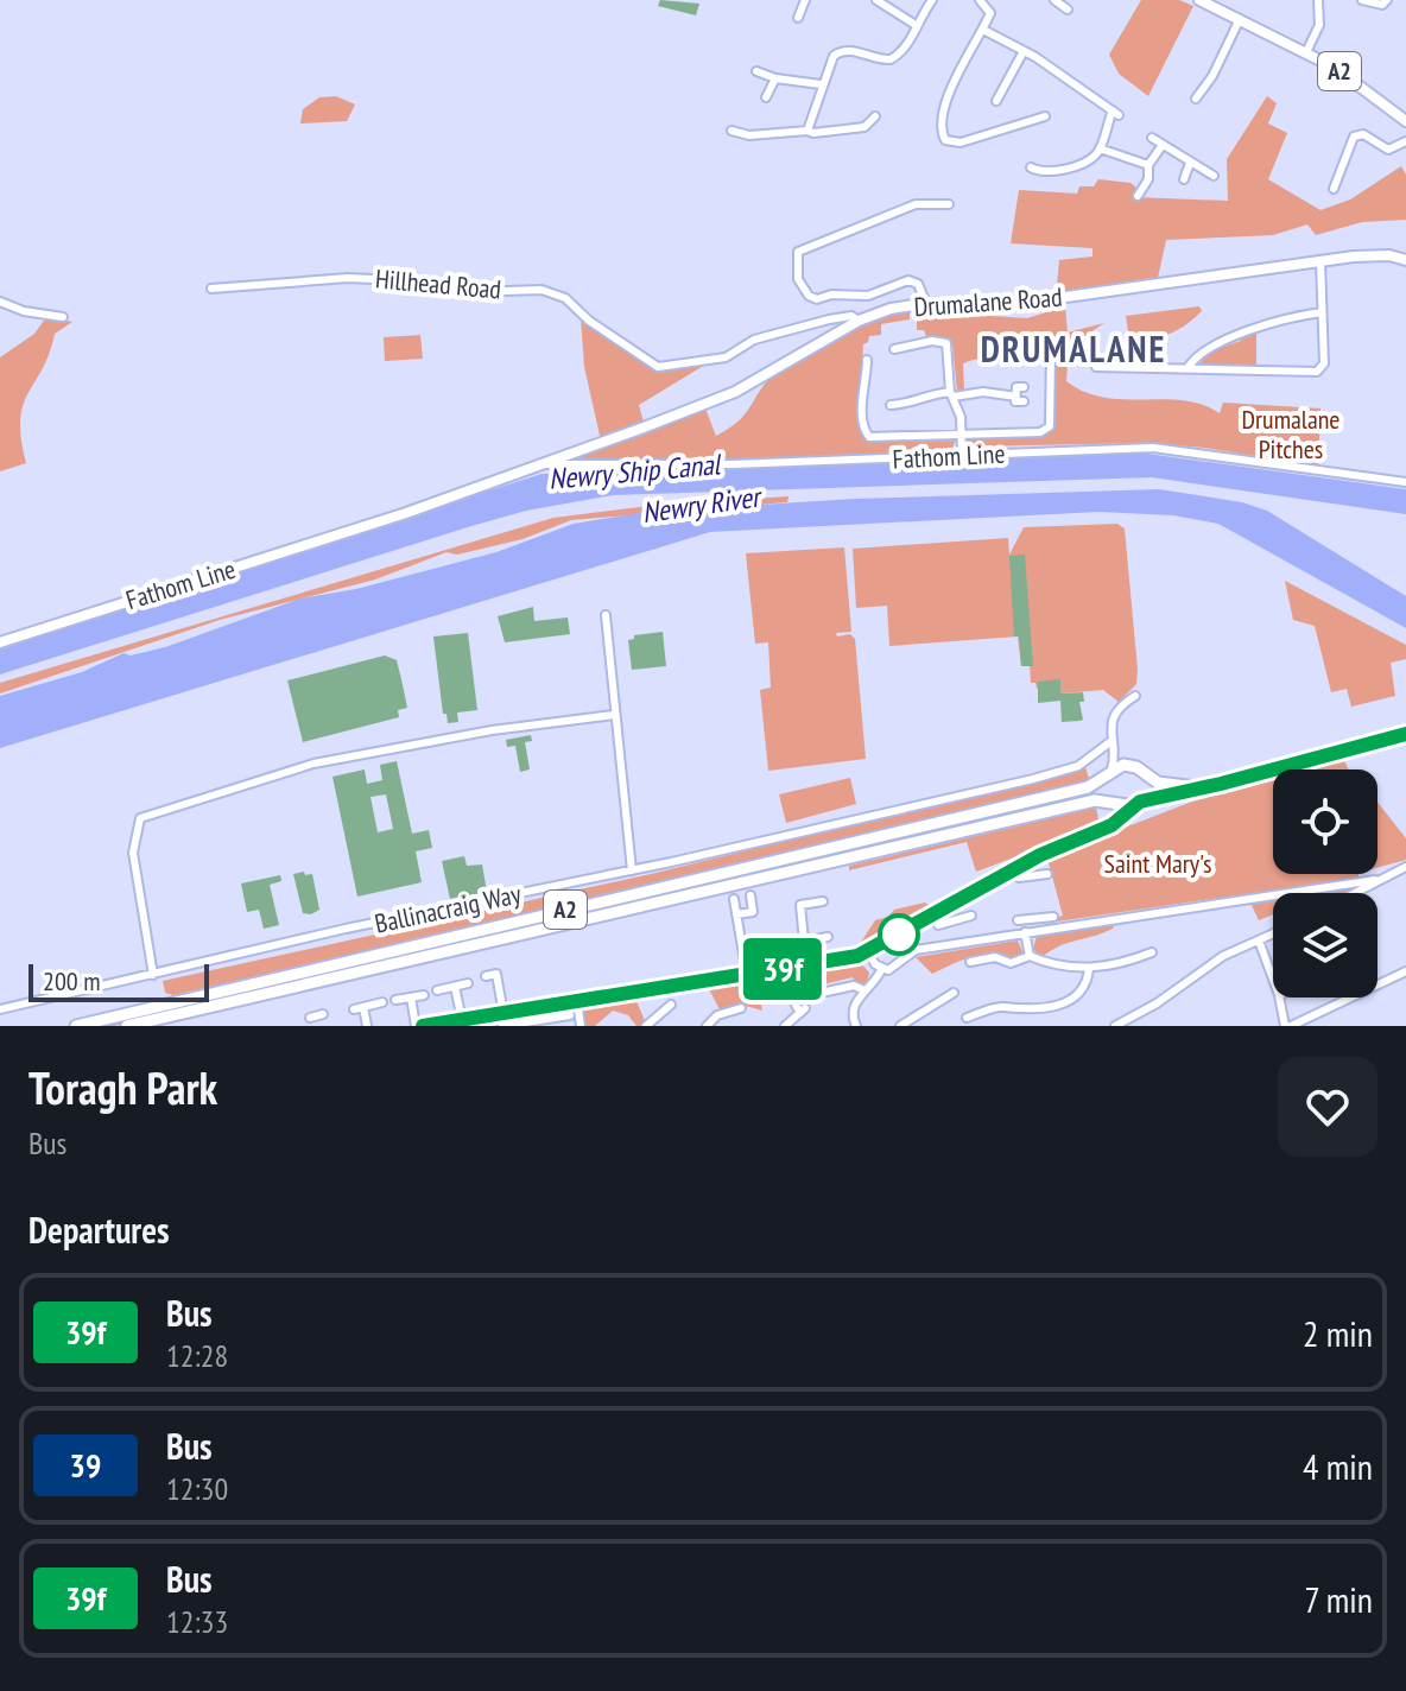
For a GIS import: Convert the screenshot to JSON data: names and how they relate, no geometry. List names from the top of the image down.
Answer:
{
  "streets": {
    "highway": ["A2"],
    "main road": ["Drumalane Road", "Fathom Line"],
    "street": ["Hillhead Road", "Ballinacraig Way"]
  },
  "crossings": [
    ["Hillhead Road", "Drumalane Road"],
    ["Drumalane Road", "Fathom Line"]
  ],
  "districts": ["DRUMALANE"],
  "water": ["Newry Ship Canal", "Newry River"],
  "parks": ["Drumalane Pitches", "Saint Mary's"],
  "lines": ["bus line 39f"],
  "scale_bar": "200 m",
  "page": {
    "on_map": "39f",
    "scale": "200 m",
    "heading": [
      ["Toragh Park", "Bus"],
      "Departures"
    ],
    "list": [
      {
        "mark": "39f",
        "name": "Bus",
        "note": "12:28",
        "value": "2 min"
      },
      {
        "mark": "39",
        "name": "Bus",
        "note": "12:30",
        "value": "4 min"
      },
      {
        "mark": "39f",
        "name": "Bus",
        "note": "12:33",
        "value": "7 min"
      }
    ]
  }
}
